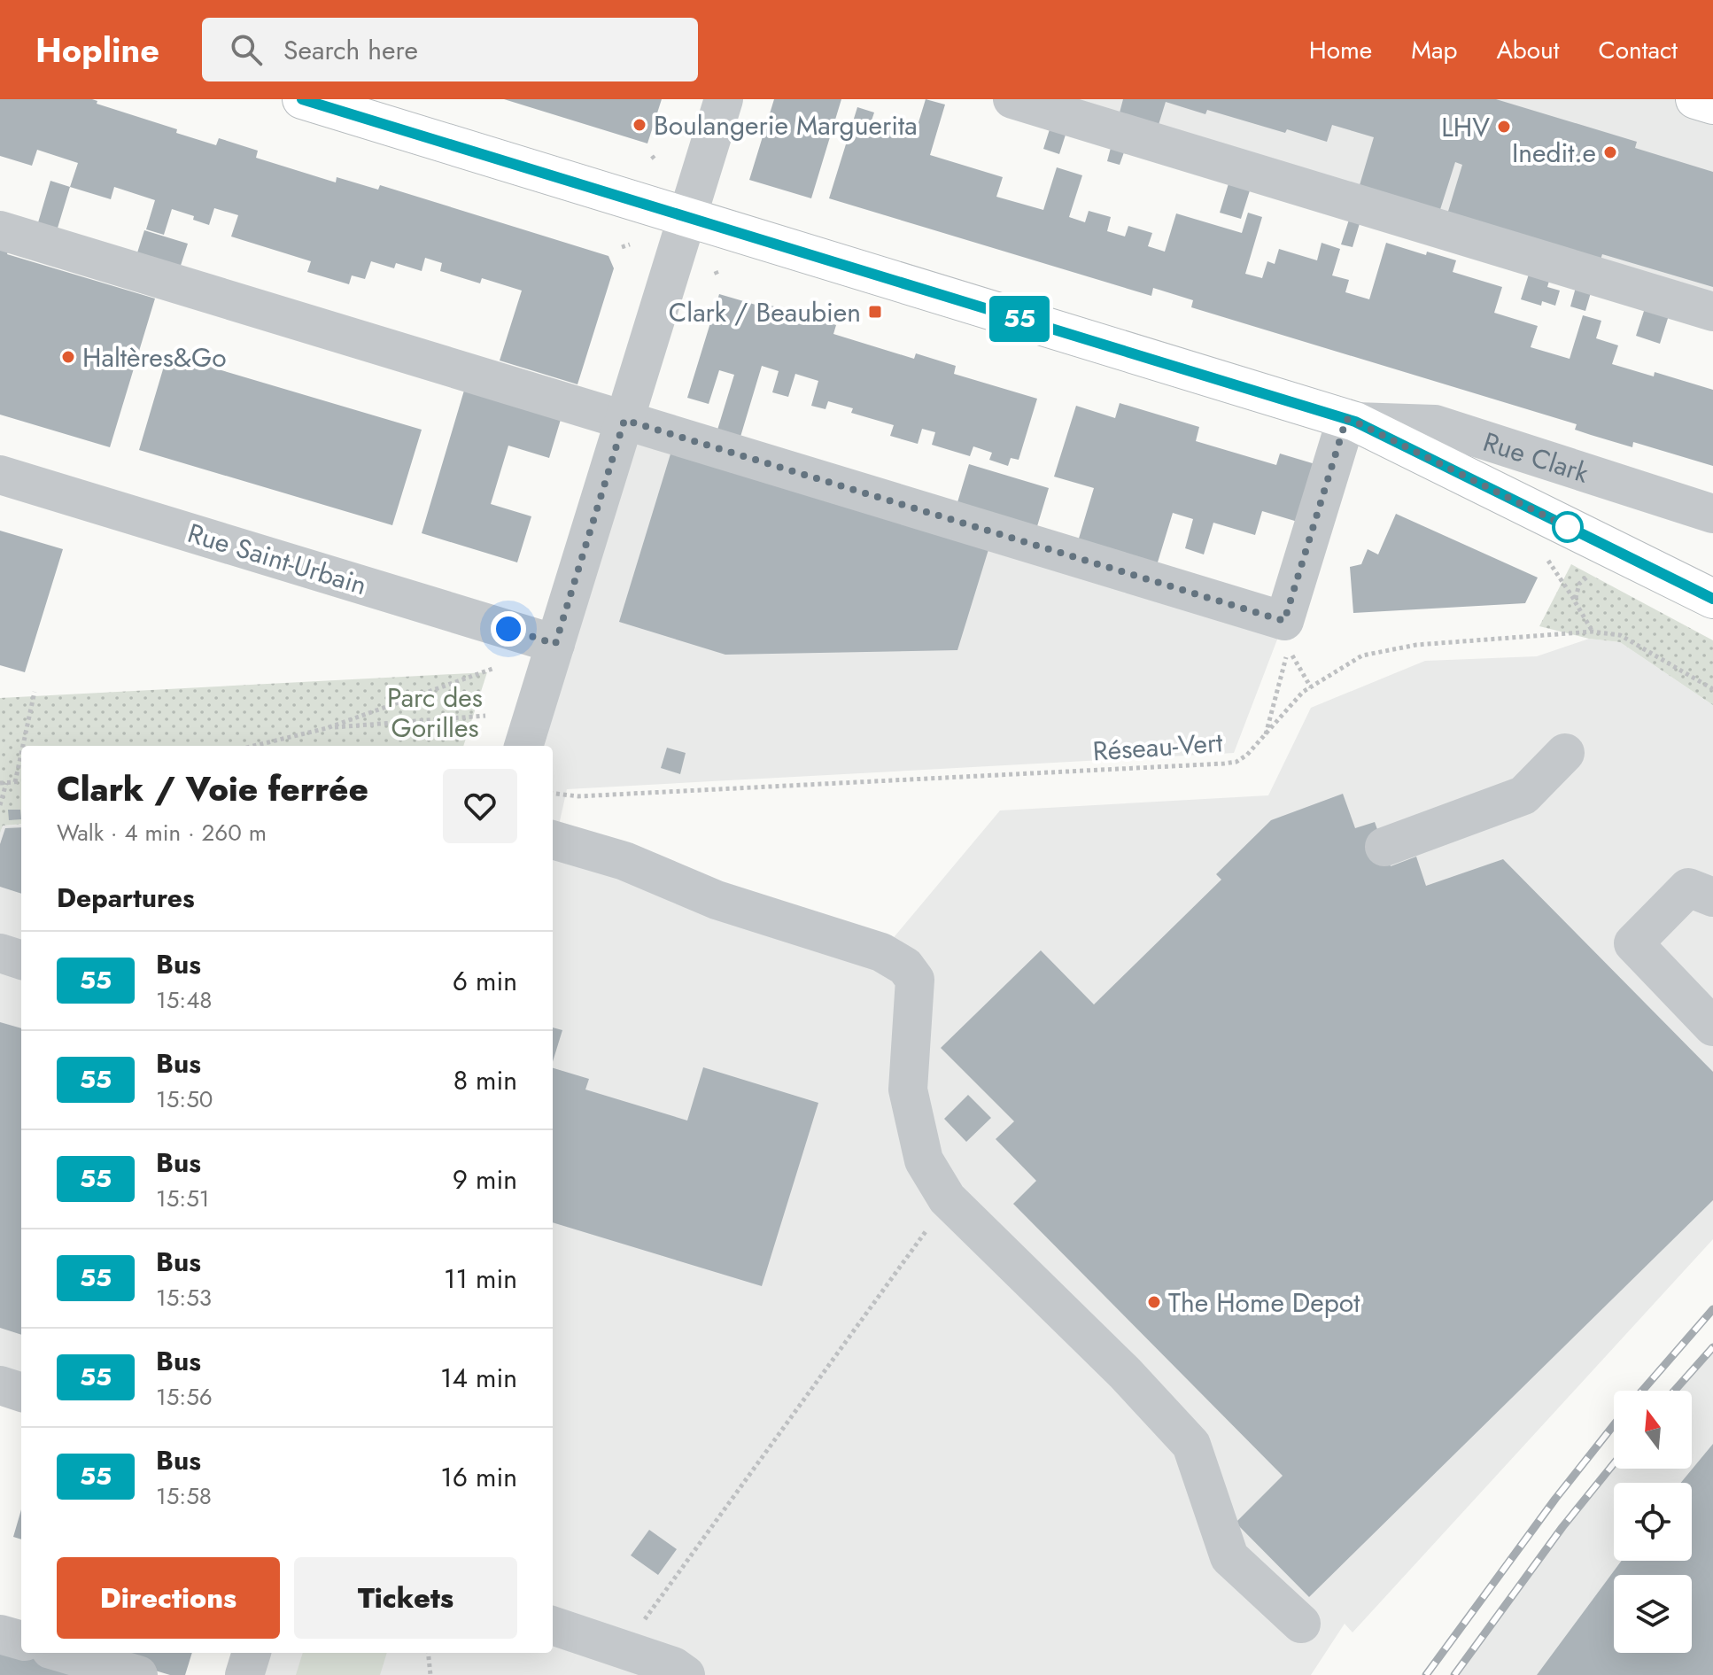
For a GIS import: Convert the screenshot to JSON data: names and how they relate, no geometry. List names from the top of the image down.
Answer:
{
  "streets": {
    "main road": ["Rue Clark"],
    "street": ["Rue Saint-Urbain"],
    "path": ["Réseau-Vert"]
  },
  "parks": ["Parc des Gorilles"],
  "places": {
    "other": [
      "Boulangerie Marguerita",
      "LHV",
      "Inedit.e",
      "Haltères&Go",
      "The Home Depot"
    ],
    "transit": ["Clark / Beaubien"]
  },
  "lines": ["bus line 55"],
  "north": "top",
  "page": {
    "header": "Hopline",
    "search": "Search here",
    "nav": [
      "Home",
      "Map",
      "About",
      "Contact"
    ],
    "on_map": "55",
    "heading": [
      ["Clark / Voie ferrée", "Walk · 4 min · 260 m"],
      "Departures"
    ],
    "list": [
      {
        "mark": "55",
        "name": "Bus",
        "note": "15:48",
        "value": "6 min"
      },
      {
        "mark": "55",
        "name": "Bus",
        "note": "15:50",
        "value": "8 min"
      },
      {
        "mark": "55",
        "name": "Bus",
        "note": "15:51",
        "value": "9 min"
      },
      {
        "mark": "55",
        "name": "Bus",
        "note": "15:53",
        "value": "11 min"
      },
      {
        "mark": "55",
        "name": "Bus",
        "note": "15:56",
        "value": "14 min"
      },
      {
        "mark": "55",
        "name": "Bus",
        "note": "15:58",
        "value": "16 min"
      }
    ],
    "buttons": ["Directions", "Tickets"]
  }
}
